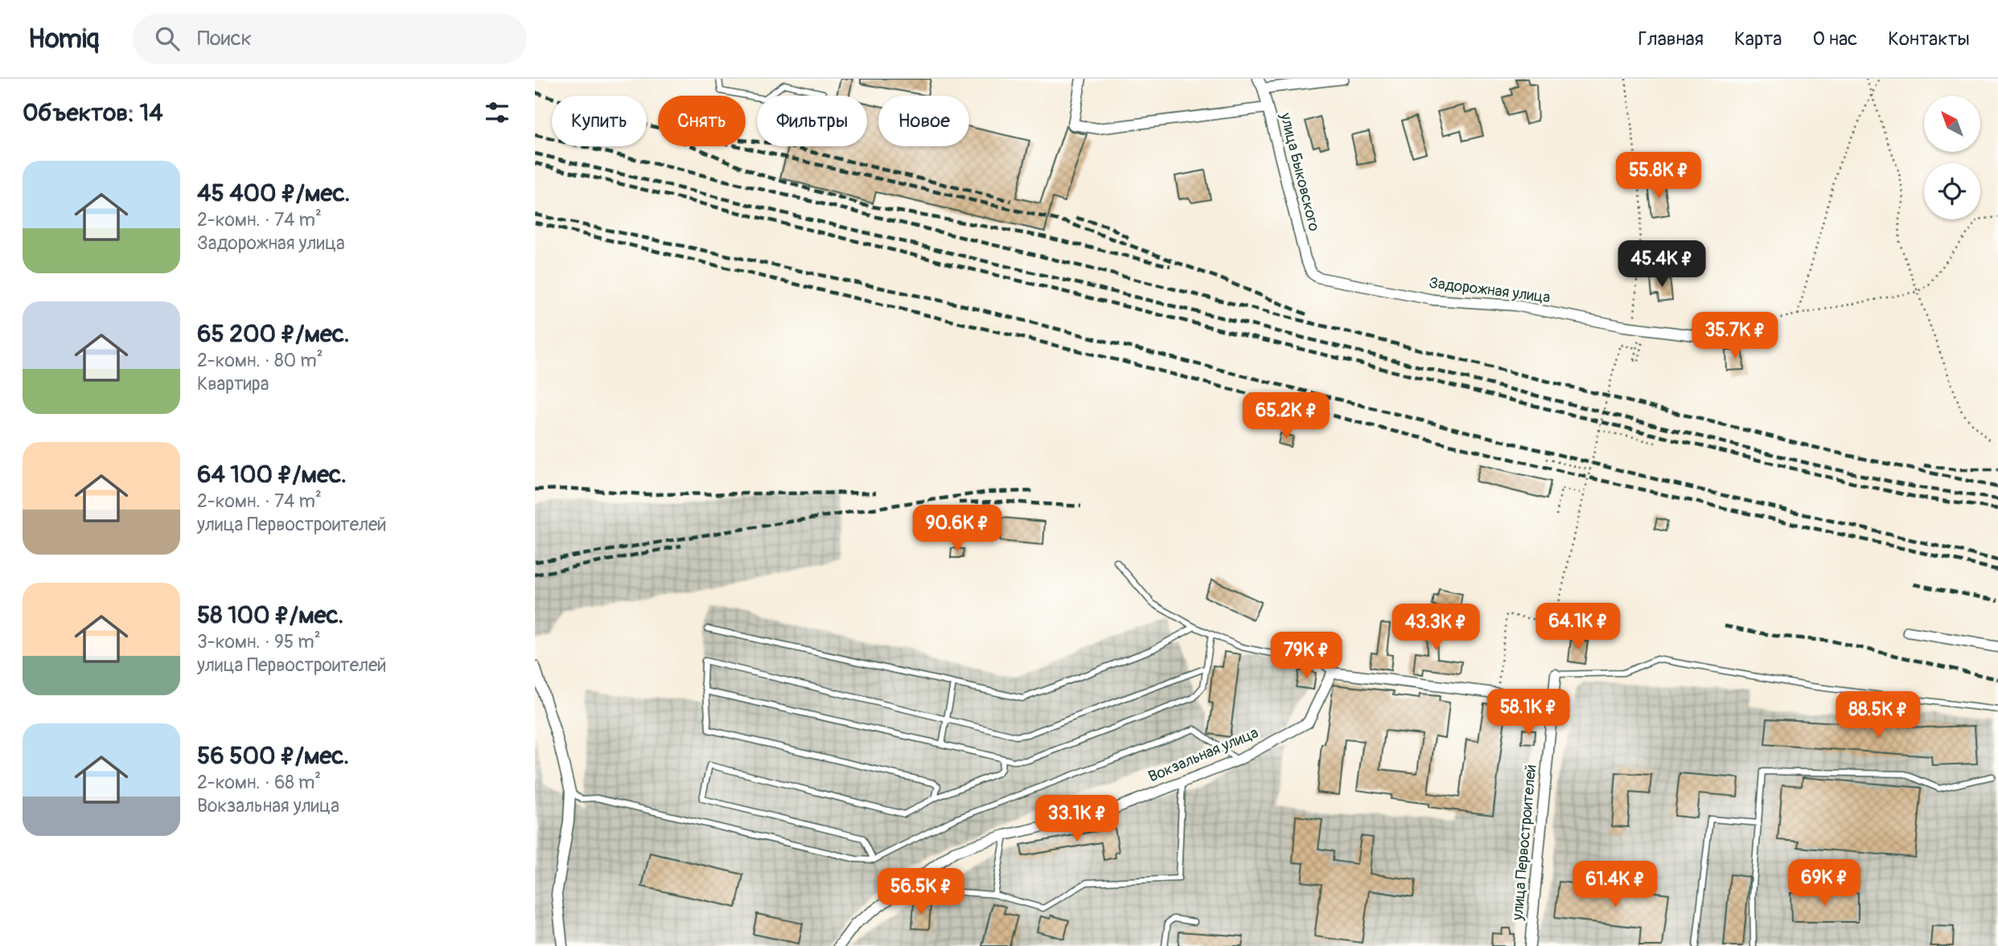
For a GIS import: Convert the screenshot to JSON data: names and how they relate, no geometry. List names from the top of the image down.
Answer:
{
  "streets": {
    "street": [
      "улица Быковского",
      "Задорожная улица",
      "Вокзальная улица",
      "улица Первостроителей"
    ]
  },
  "crossings": [
    ["улица Быковского", "Задорожная улица"]
  ],
  "north": "top left",
  "page": {
    "header": "Homiq",
    "search": "Поиск",
    "nav": [
      "Главная",
      "Карта",
      "О нас",
      "Контакты"
    ],
    "heading": "Объектов: 14",
    "chip": [
      "Купить",
      "Снять",
      "Фильтры",
      "Новое"
    ],
    "list": [
      {
        "name": "45 400 ₽/мес.",
        "note": "2-комн. · 74 m² · Задорожная улица"
      },
      {
        "name": "65 200 ₽/мес.",
        "note": "2-комн. · 80 m² · Квартира"
      },
      {
        "name": "64 100 ₽/мес.",
        "note": "2-комн. · 74 m² · улица Первостроителей"
      },
      {
        "name": "58 100 ₽/мес.",
        "note": "3-комн. · 95 m² · улица Первостроителей"
      },
      {
        "name": "56 500 ₽/мес.",
        "note": "2-комн. · 68 m² · Вокзальная улица"
      }
    ],
    "price": [
      "55.8K ₽",
      "45.4K ₽",
      "35.7K ₽",
      "65.2K ₽",
      "90.6K ₽",
      "64.1K ₽",
      "43.3K ₽",
      "79K ₽",
      "58.1K ₽",
      "88.5K ₽",
      "33.1K ₽",
      "69K ₽",
      "61.4K ₽",
      "56.5K ₽"
    ]
  }
}
